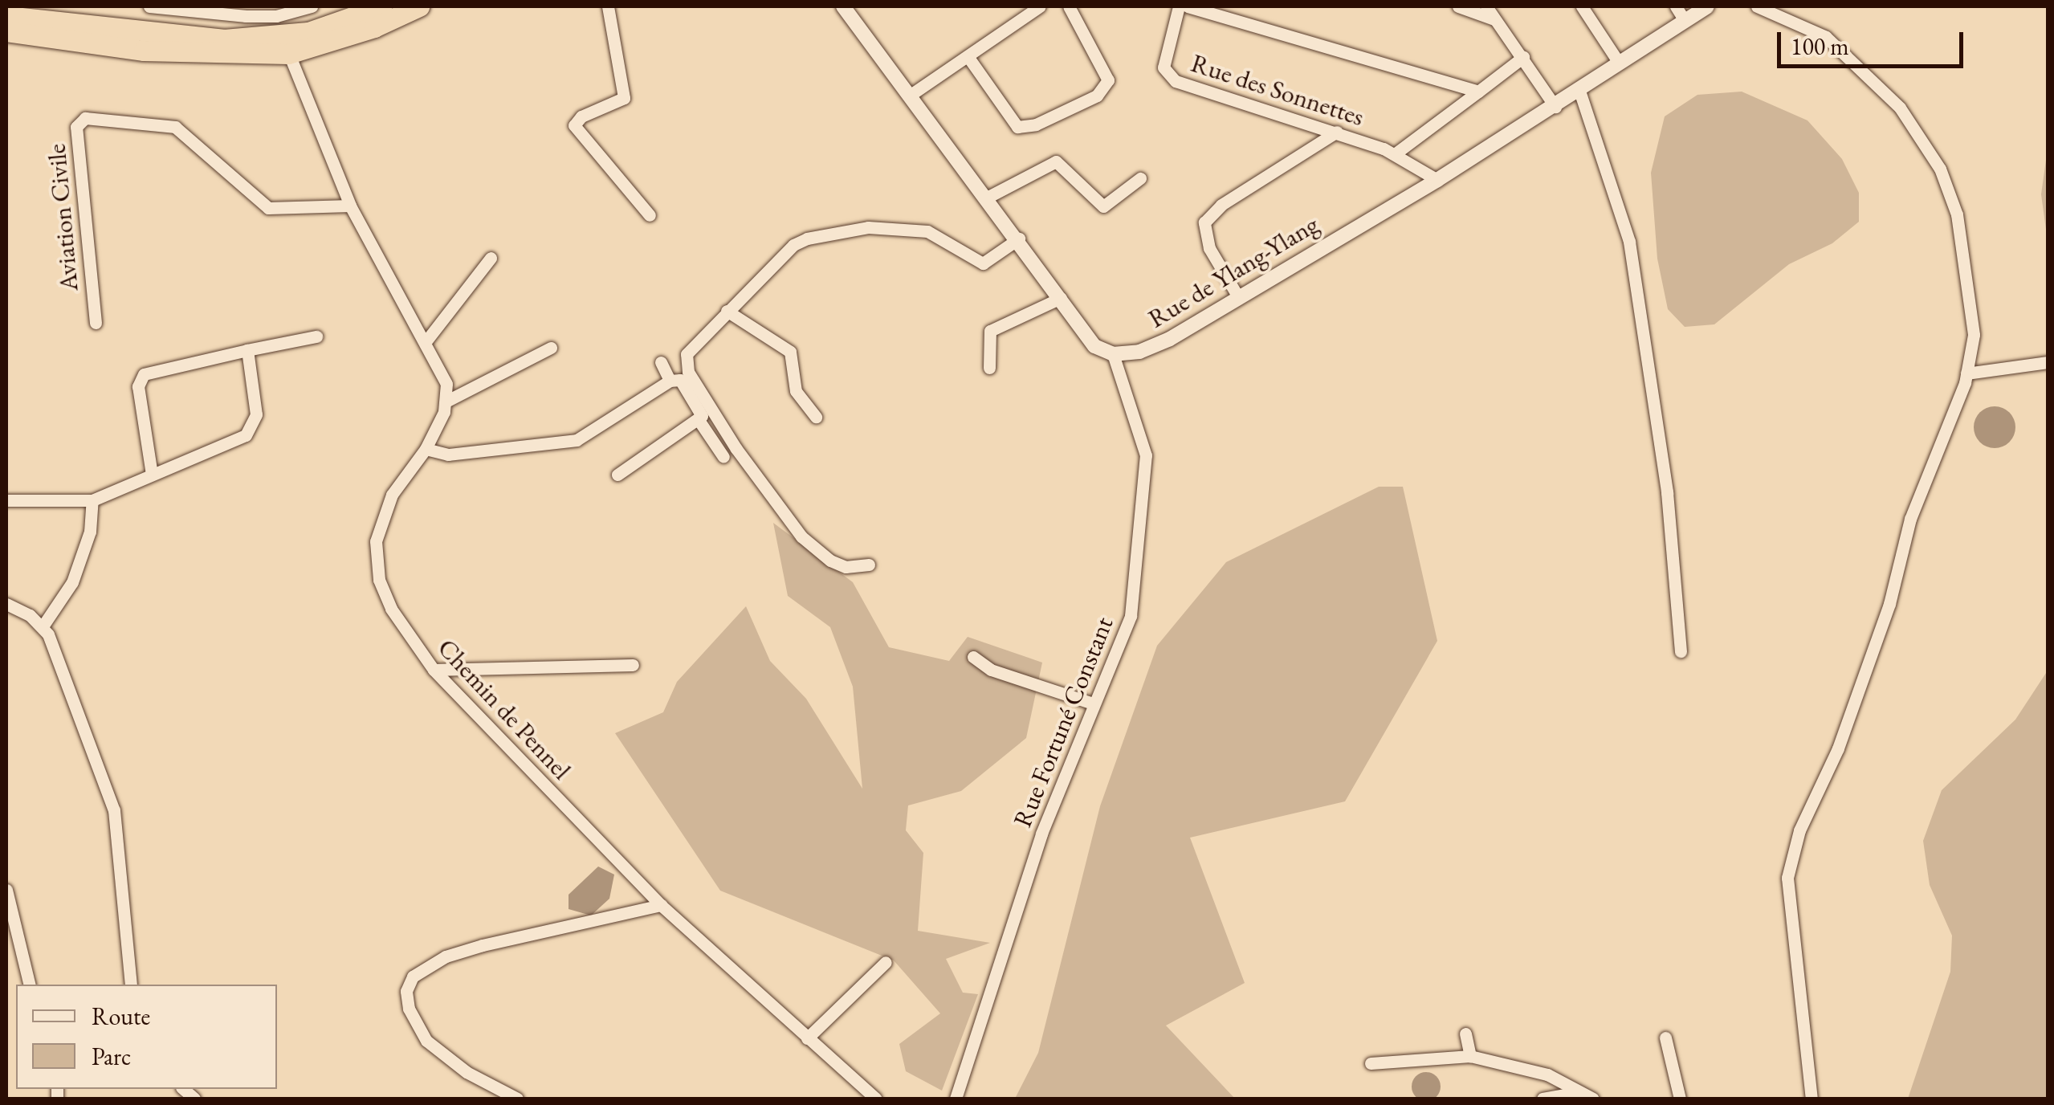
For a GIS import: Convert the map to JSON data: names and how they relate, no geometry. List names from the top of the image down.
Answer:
{
  "streets": {
    "street": [
      "Rue des Sonnettes",
      "Aviation Civile",
      "Rue de Ylang-Ylang",
      "Chemin de Pennel",
      "Rue Fortuné Constant"
    ]
  },
  "crossings": [
    ["Rue des Sonnettes", "Rue de Ylang-Ylang"],
    ["Rue de Ylang-Ylang", "Rue Fortuné Constant"]
  ],
  "legend": ["Route", "Parc"],
  "scale_bar": "100 m"
}
